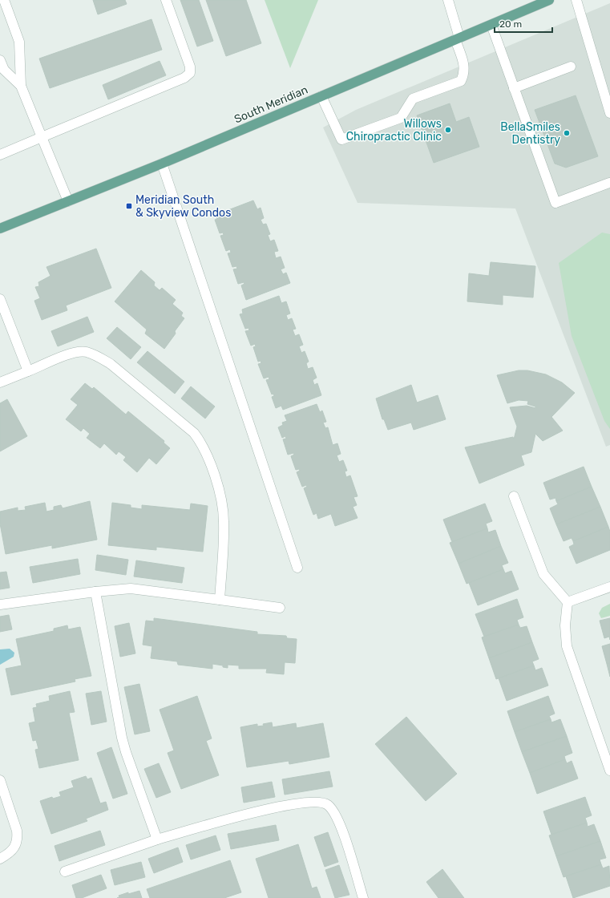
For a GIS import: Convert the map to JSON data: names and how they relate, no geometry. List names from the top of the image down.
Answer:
{
  "streets": {
    "main road": ["South Meridian"]
  },
  "places": {
    "other": ["Willows Chiropractic Clinic", "BellaSmiles Dentistry"],
    "transit": ["Meridian South & Skyview Condos"]
  },
  "scale_bar": "20 m"
}
